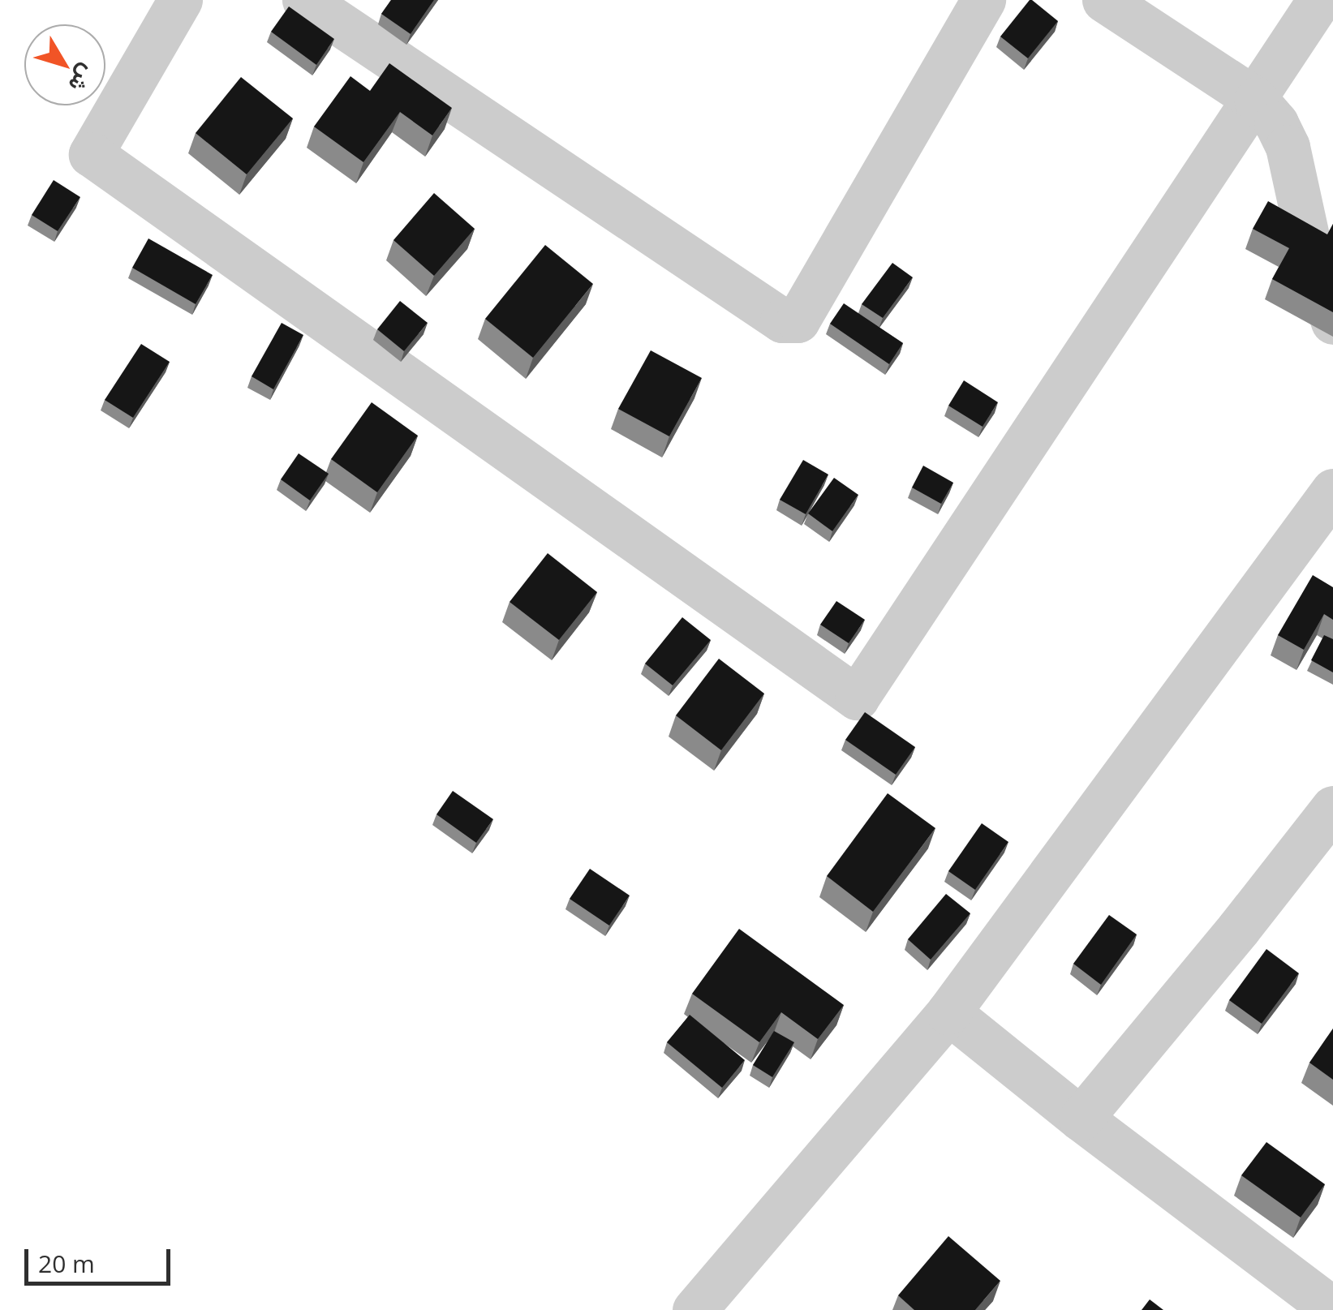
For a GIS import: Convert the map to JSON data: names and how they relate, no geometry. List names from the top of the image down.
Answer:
{
  "scale_bar": "20 m",
  "north": "bottom right"
}
